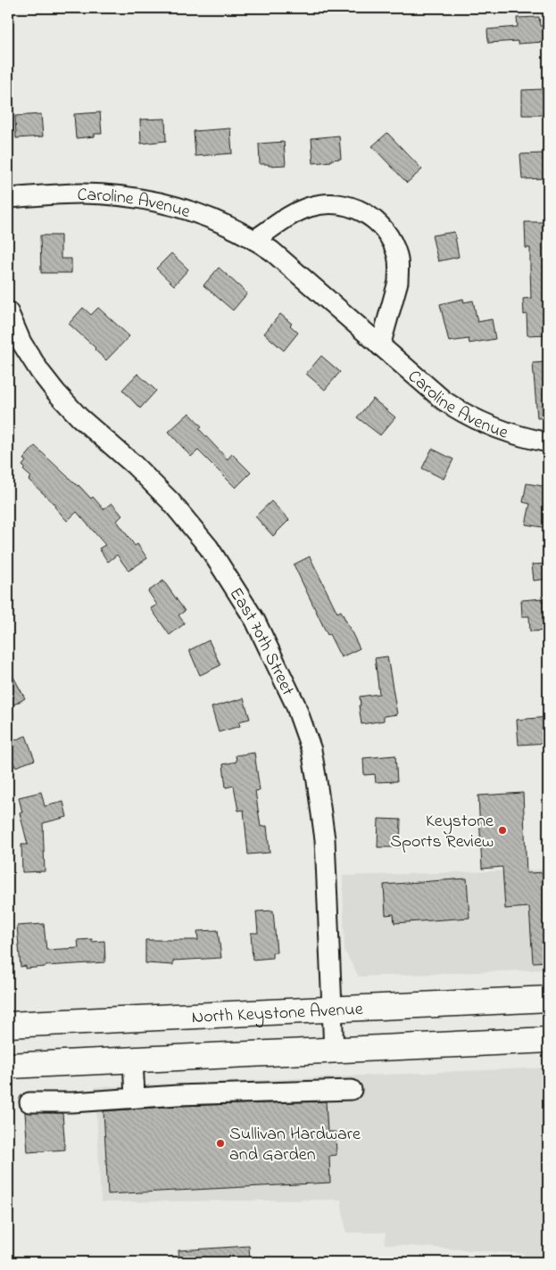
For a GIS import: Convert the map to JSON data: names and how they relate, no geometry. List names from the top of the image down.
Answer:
{
  "streets": {
    "main road": ["North Keystone Avenue"],
    "street": ["Caroline Avenue", "East 70th Street"]
  },
  "crossings": [
    ["East 70th Street", "North Keystone Avenue"]
  ],
  "places": ["Keystone Sports Review", "Sullivan Hardware and Garden"]
}
